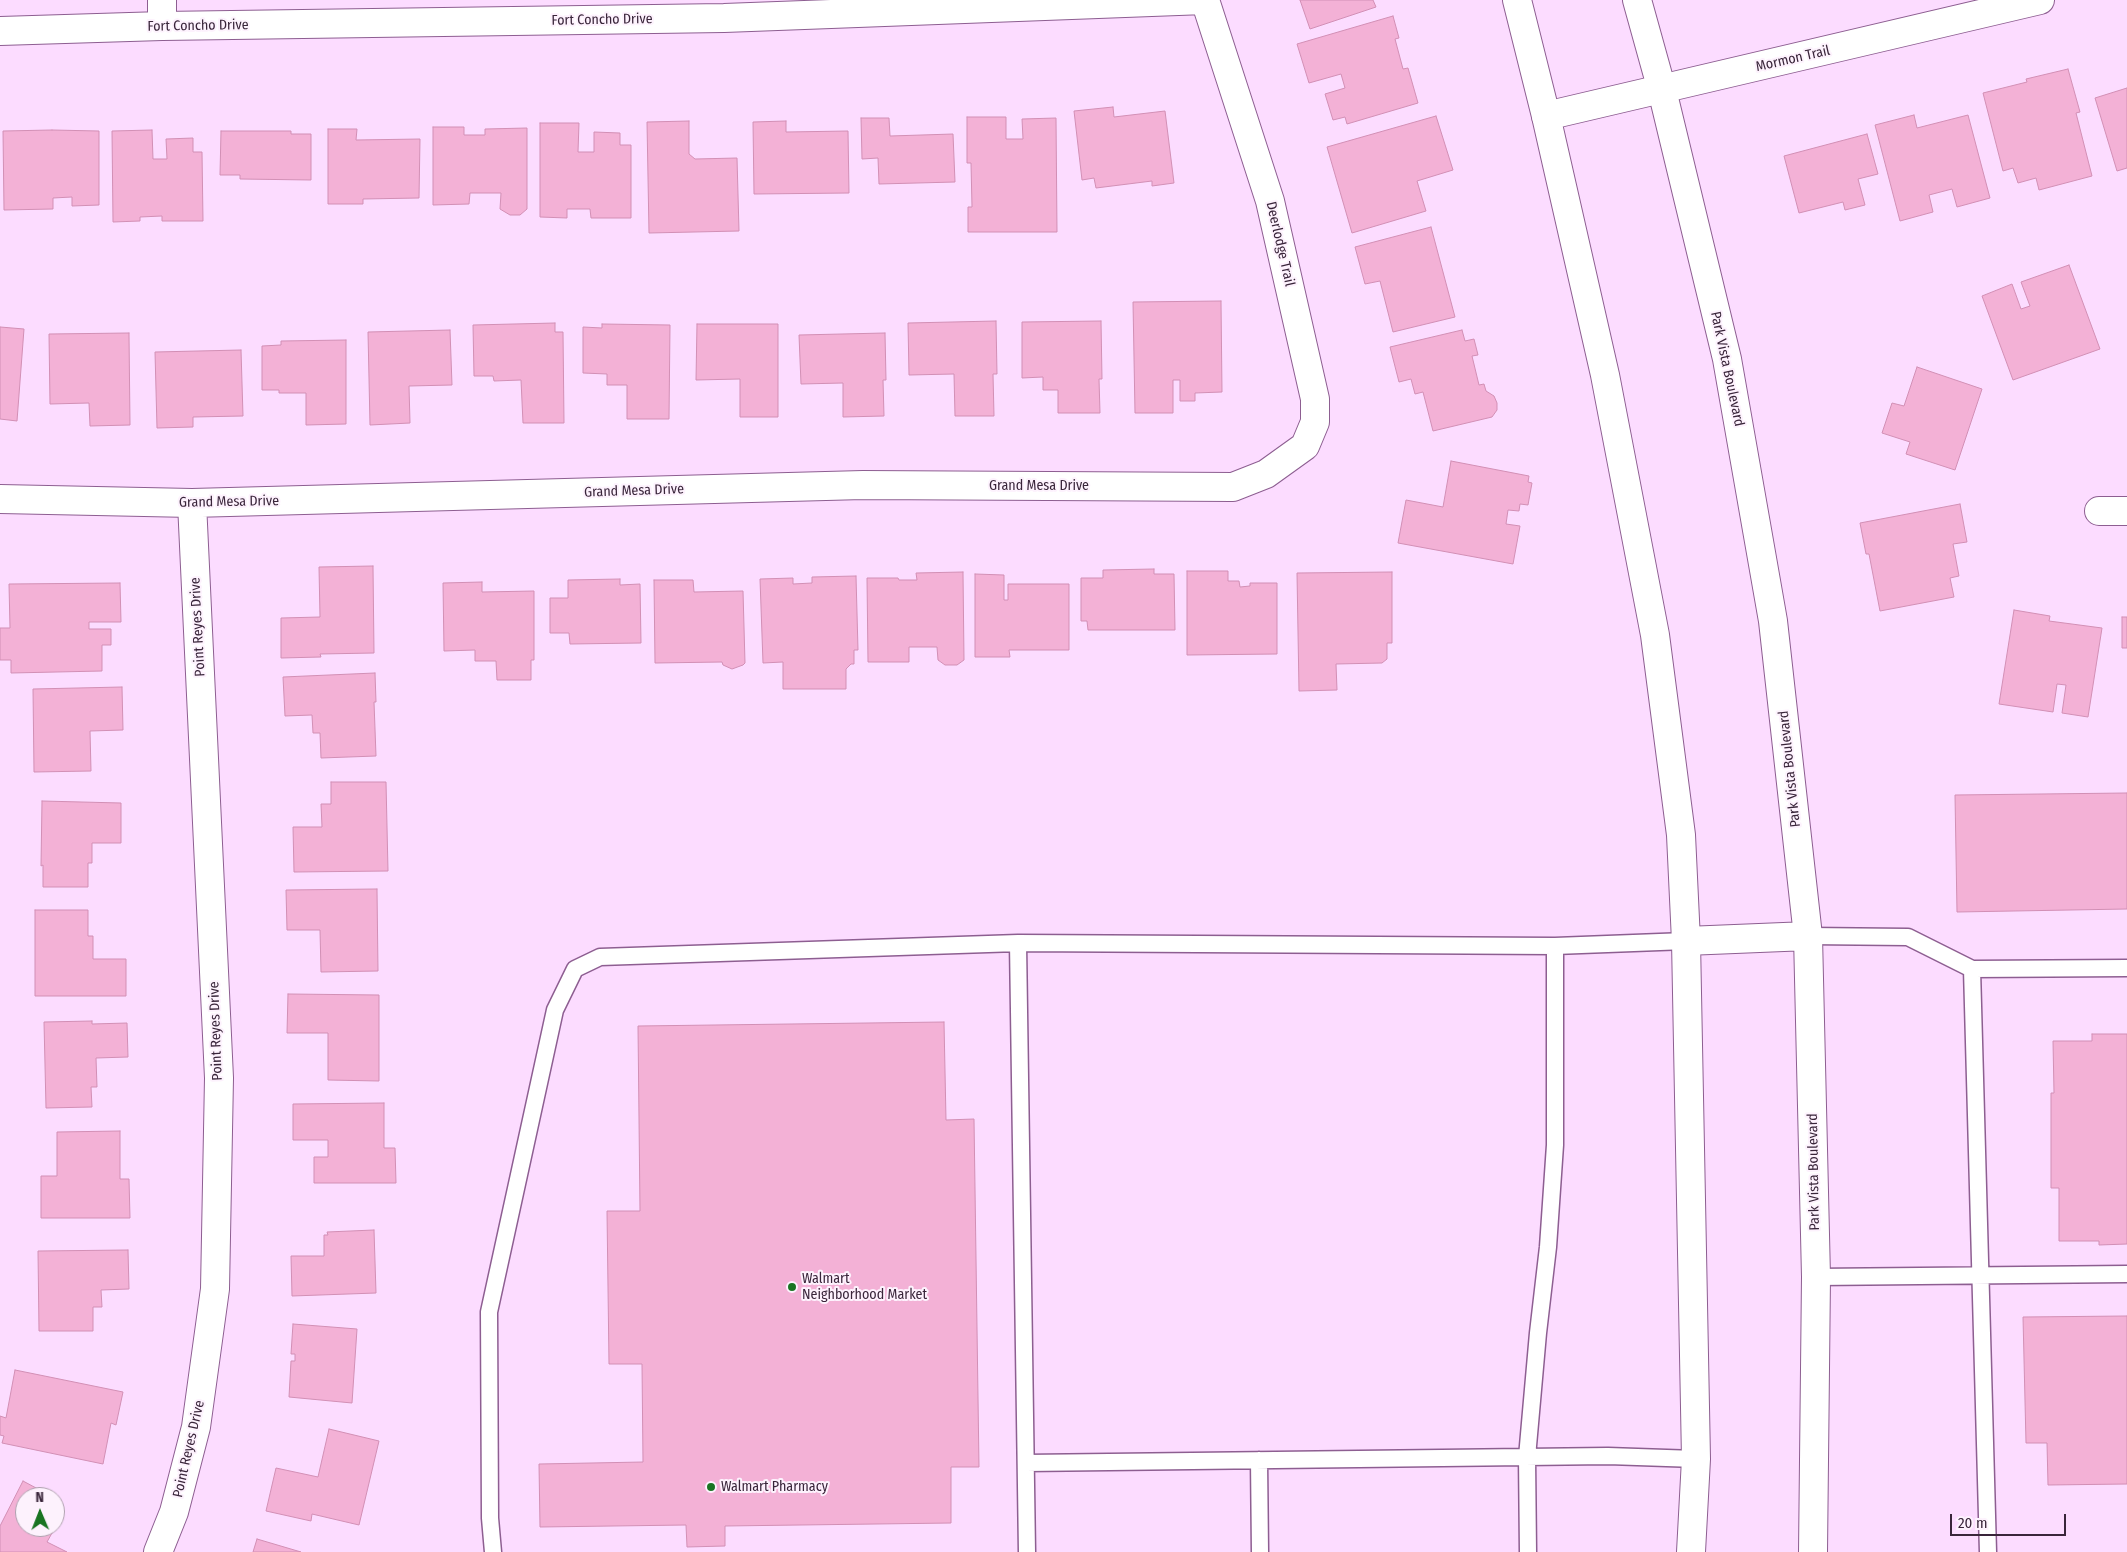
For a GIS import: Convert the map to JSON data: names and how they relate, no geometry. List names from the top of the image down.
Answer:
{
  "streets": {
    "street": [
      "Fort Concho Drive",
      "Mormon Trail",
      "Deerlodge Trail",
      "Park Vista Boulevard",
      "Grand Mesa Drive",
      "Point Reyes Drive"
    ]
  },
  "crossings": [
    ["Fort Concho Drive", "Deerlodge Trail"],
    ["Mormon Trail", "Park Vista Boulevard"],
    ["Deerlodge Trail", "Grand Mesa Drive"],
    ["Grand Mesa Drive", "Point Reyes Drive"]
  ],
  "places": ["Walmart Neighborhood Market", "Walmart Pharmacy"],
  "scale_bar": "20 m",
  "north": "top"
}
